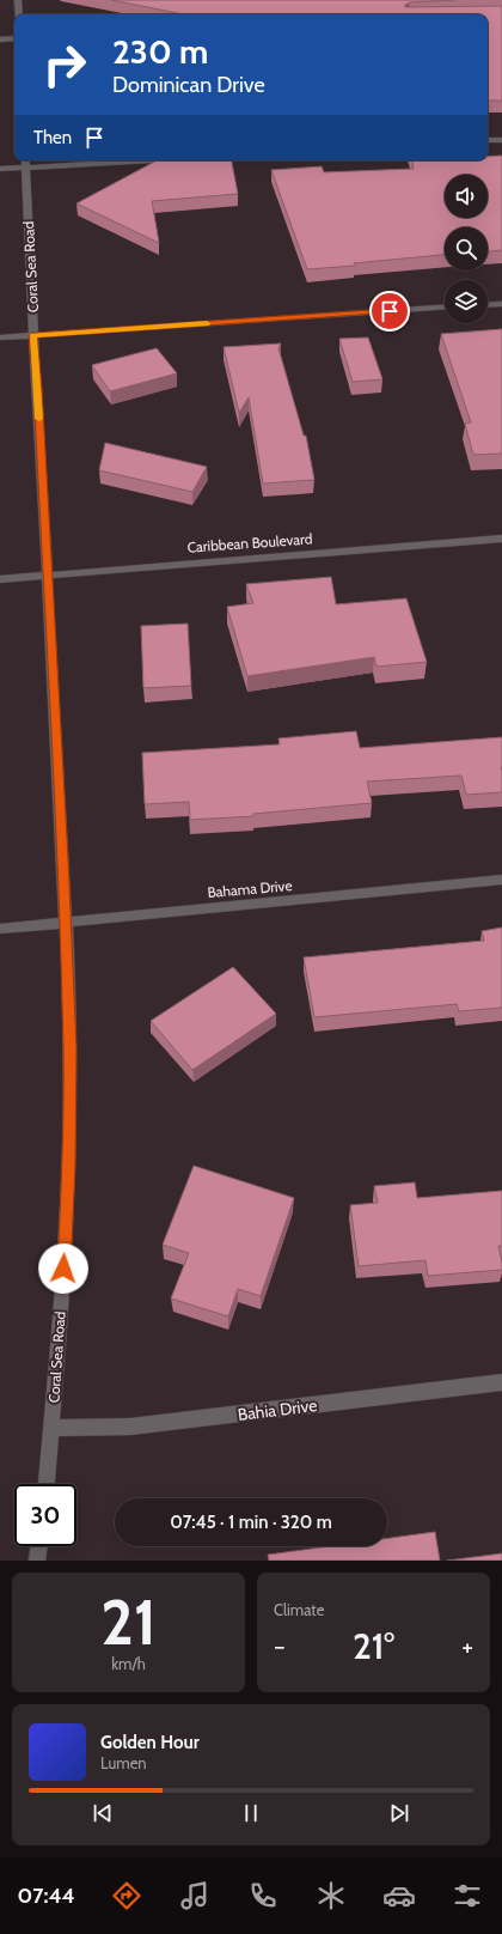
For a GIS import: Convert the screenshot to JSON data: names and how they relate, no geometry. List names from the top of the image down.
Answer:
{
  "streets": {
    "street": [
      "Coral Sea Road",
      "Caribbean Boulevard",
      "Bahama Drive",
      "Bahia Drive"
    ]
  },
  "crossings": [
    ["Coral Sea Road", "Caribbean Boulevard"],
    ["Coral Sea Road", "Bahama Drive"],
    ["Coral Sea Road", "Bahia Drive"]
  ],
  "page": {
    "turn": ["230 m", "Dominican Drive"],
    "then": "Then",
    "limit": "30",
    "trip": "07:45 · 1 min · 320 m",
    "tile": [
      ["21", "km/h"],
      "Climate"
    ],
    "heat": ["−", "21°", "+"],
    "song": ["Golden Hour", "Lumen"],
    "tabs": "07:44"
  }
}
